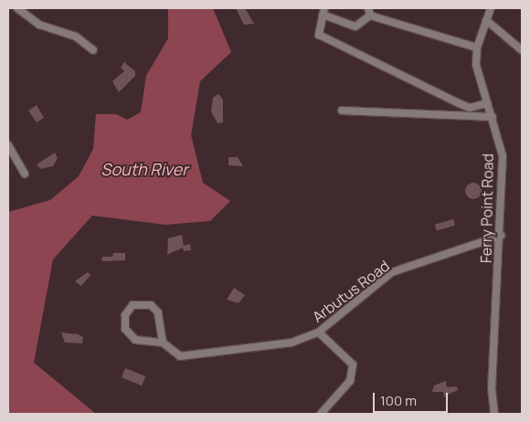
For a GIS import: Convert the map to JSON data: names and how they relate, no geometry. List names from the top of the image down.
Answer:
{
  "streets": {
    "street": ["Ferry Point Road", "Arbutus Road"]
  },
  "crossings": [
    ["Ferry Point Road", "Arbutus Road"]
  ],
  "water": ["South River"],
  "scale_bar": "100 m"
}
